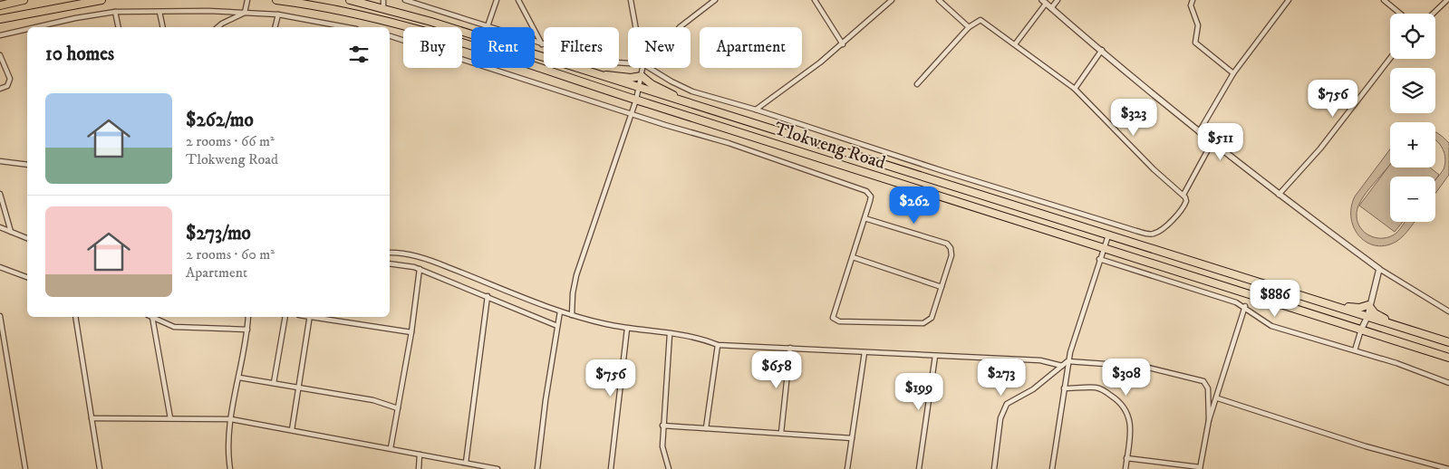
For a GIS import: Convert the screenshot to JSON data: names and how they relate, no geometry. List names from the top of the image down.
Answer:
{
  "streets": {
    "main road": ["Tlokweng Road"]
  },
  "page": {
    "map_buttons": ["+", "−"],
    "chip": [
      "Buy",
      "Rent",
      "Filters",
      "New",
      "Apartment"
    ],
    "heading": "10 homes",
    "price": [
      "$756",
      "$323",
      "$511",
      "$262",
      "$886",
      "$658",
      "$273",
      "$308",
      "$756",
      "$199"
    ],
    "list": [
      {
        "name": "$262/mo",
        "note": "2 rooms · 66 m² · Tlokweng Road"
      },
      {
        "name": "$273/mo",
        "note": "2 rooms · 60 m² · Apartment"
      }
    ]
  }
}
